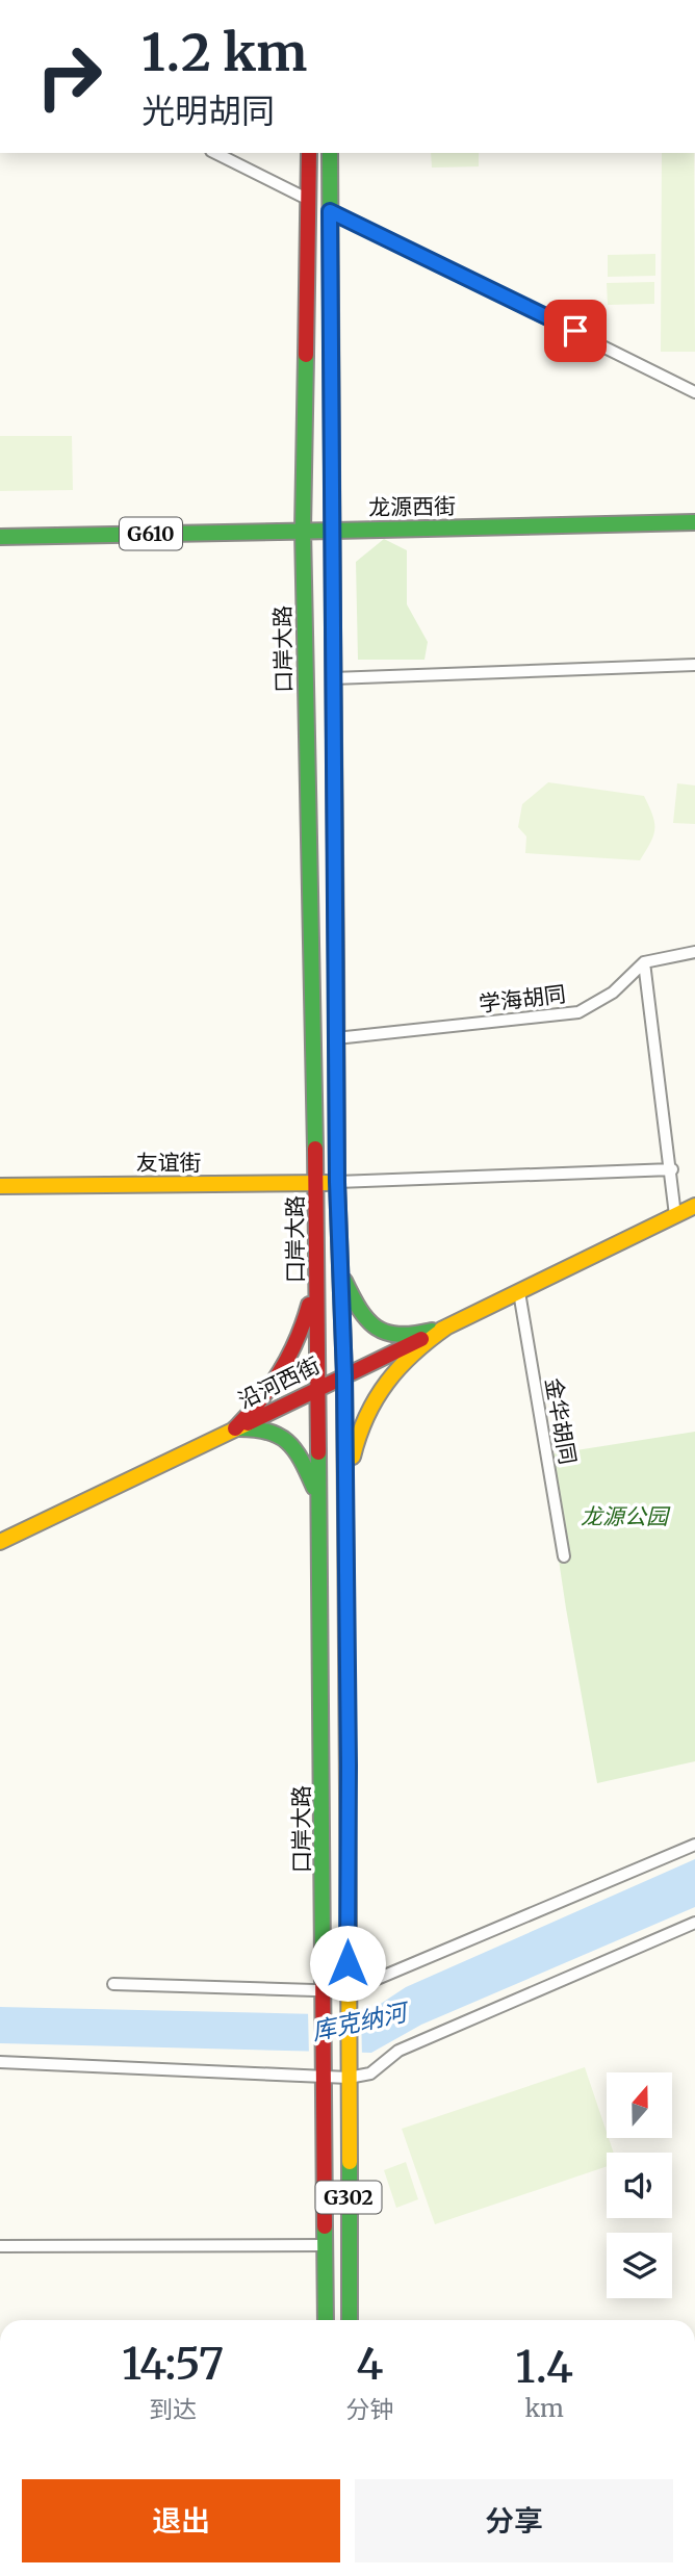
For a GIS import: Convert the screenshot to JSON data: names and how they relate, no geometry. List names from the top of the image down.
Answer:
{
  "streets": {
    "main road": [
      "龙源西街",
      "G610",
      "口岸大路",
      "友谊街",
      "沿河西街",
      "G302"
    ],
    "street": ["学海胡同", "金华胡同"]
  },
  "crossings": [
    ["龙源西街", "口岸大路"],
    ["口岸大路", "学海胡同"],
    ["口岸大路", "友谊街"],
    ["口岸大路", "沿河西街"],
    ["沿河西街", "金华胡同"]
  ],
  "water": ["库克纳河"],
  "parks": ["龙源公园"],
  "north": "top",
  "page": {
    "turn": ["1.2 km", "光明胡同"],
    "eta": [
      "14:57",
      "到达",
      "4",
      "分钟",
      "1.4",
      "km"
    ],
    "buttons": ["退出", "分享"]
  }
}
